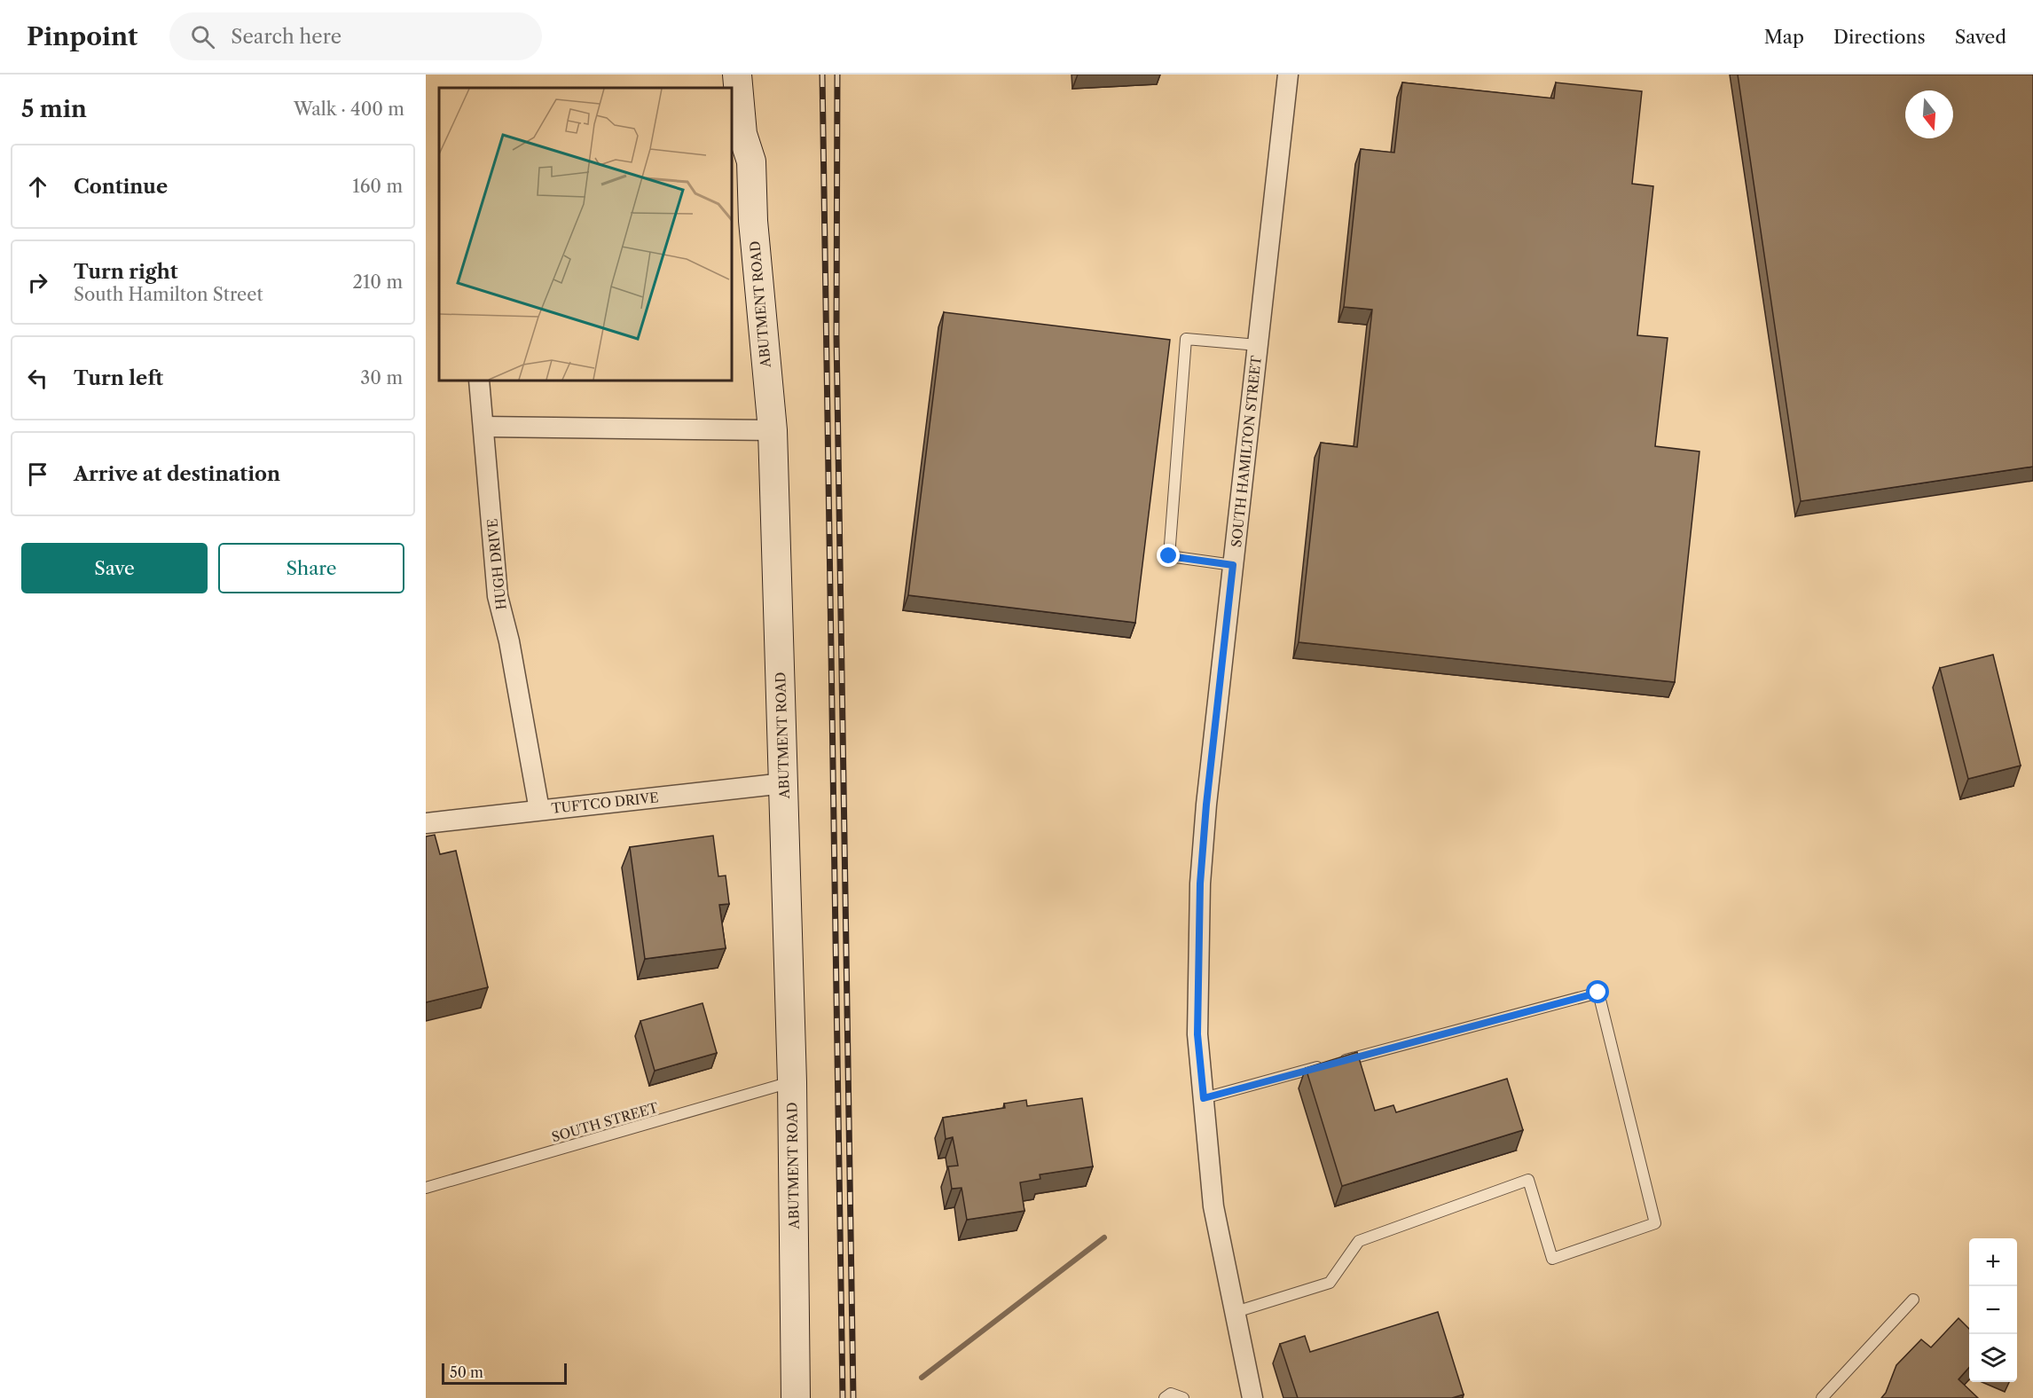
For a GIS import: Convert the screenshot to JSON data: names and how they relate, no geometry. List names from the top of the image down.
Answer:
{
  "streets": {
    "main road": ["ABUTMENT ROAD"],
    "street": ["SOUTH HAMILTON STREET", "HUGH DRIVE", "TUFTCO DRIVE"],
    "lane": ["SOUTH STREET"]
  },
  "crossings": [
    ["ABUTMENT ROAD", "TUFTCO DRIVE"],
    ["ABUTMENT ROAD", "SOUTH STREET"],
    ["HUGH DRIVE", "TUFTCO DRIVE"]
  ],
  "scale_bar": "50 m",
  "north": "bottom",
  "page": {
    "header": "Pinpoint",
    "search": "Search here",
    "nav": ["Map", "Directions", "Saved"],
    "heading": ["5 min", "Walk · 400 m"],
    "list": [
      ["Continue", "160 m"],
      ["Turn right", "South Hamilton Street", "210 m"],
      ["Turn left", "30 m"],
      "Arrive at destination"
    ],
    "buttons": ["Save", "Share"],
    "map_buttons": ["+", "−"],
    "scale": "50 m"
  }
}
